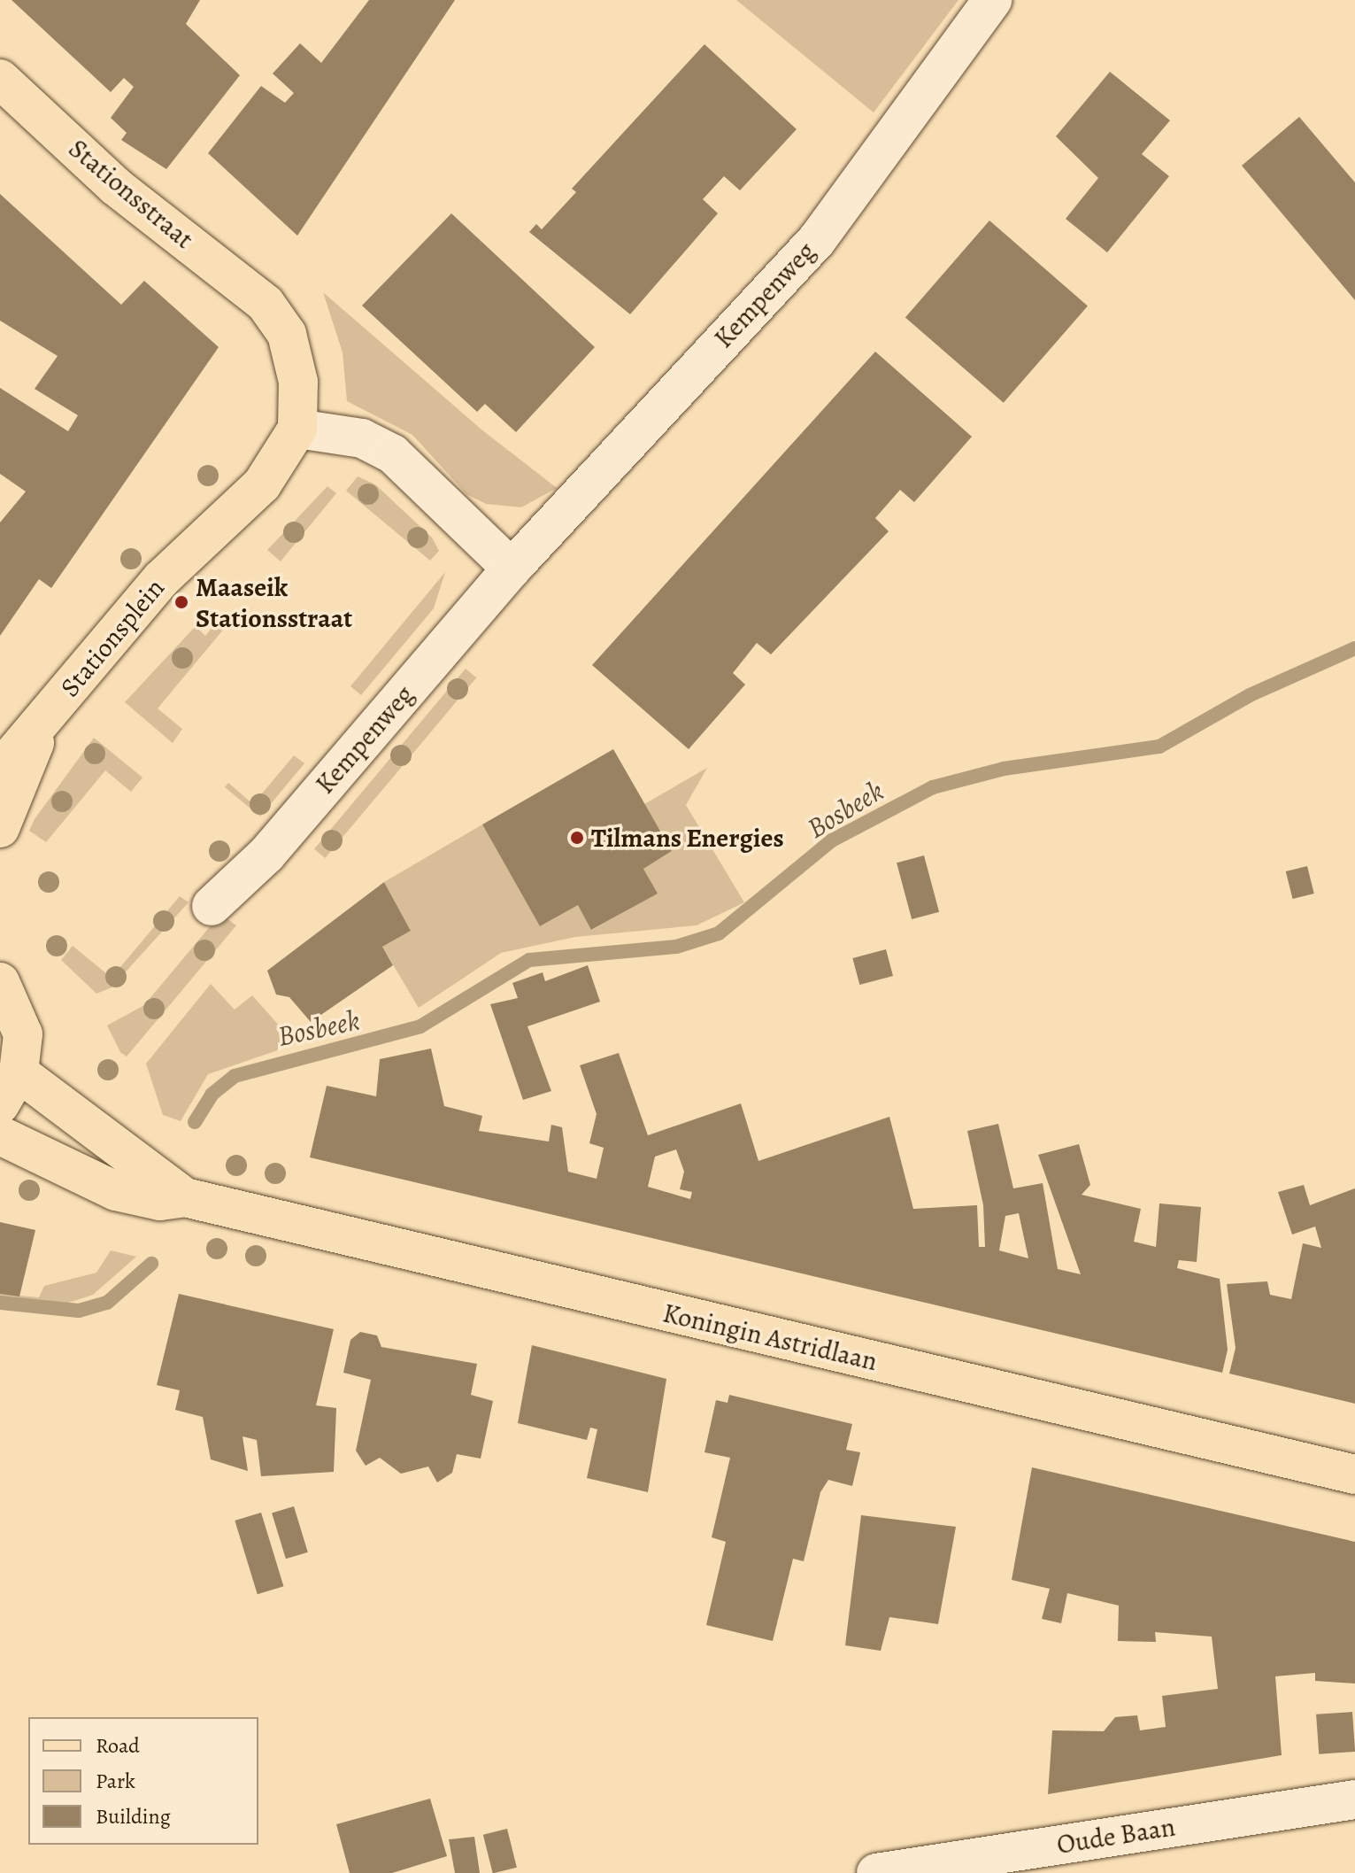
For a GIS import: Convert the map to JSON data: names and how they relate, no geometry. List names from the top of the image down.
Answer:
{
  "streets": {
    "main road": ["Stationsstraat", "Stationsplein", "Koningin Astridlaan"],
    "street": ["Kempenweg", "Oude Baan"]
  },
  "crossings": [
    ["Stationsstraat", "Stationsplein"]
  ],
  "water": ["Bosbeek"],
  "places": ["Maaseik Stationsstraat", "Tilmans Energies"],
  "legend": ["Road", "Park", "Building"]
}
